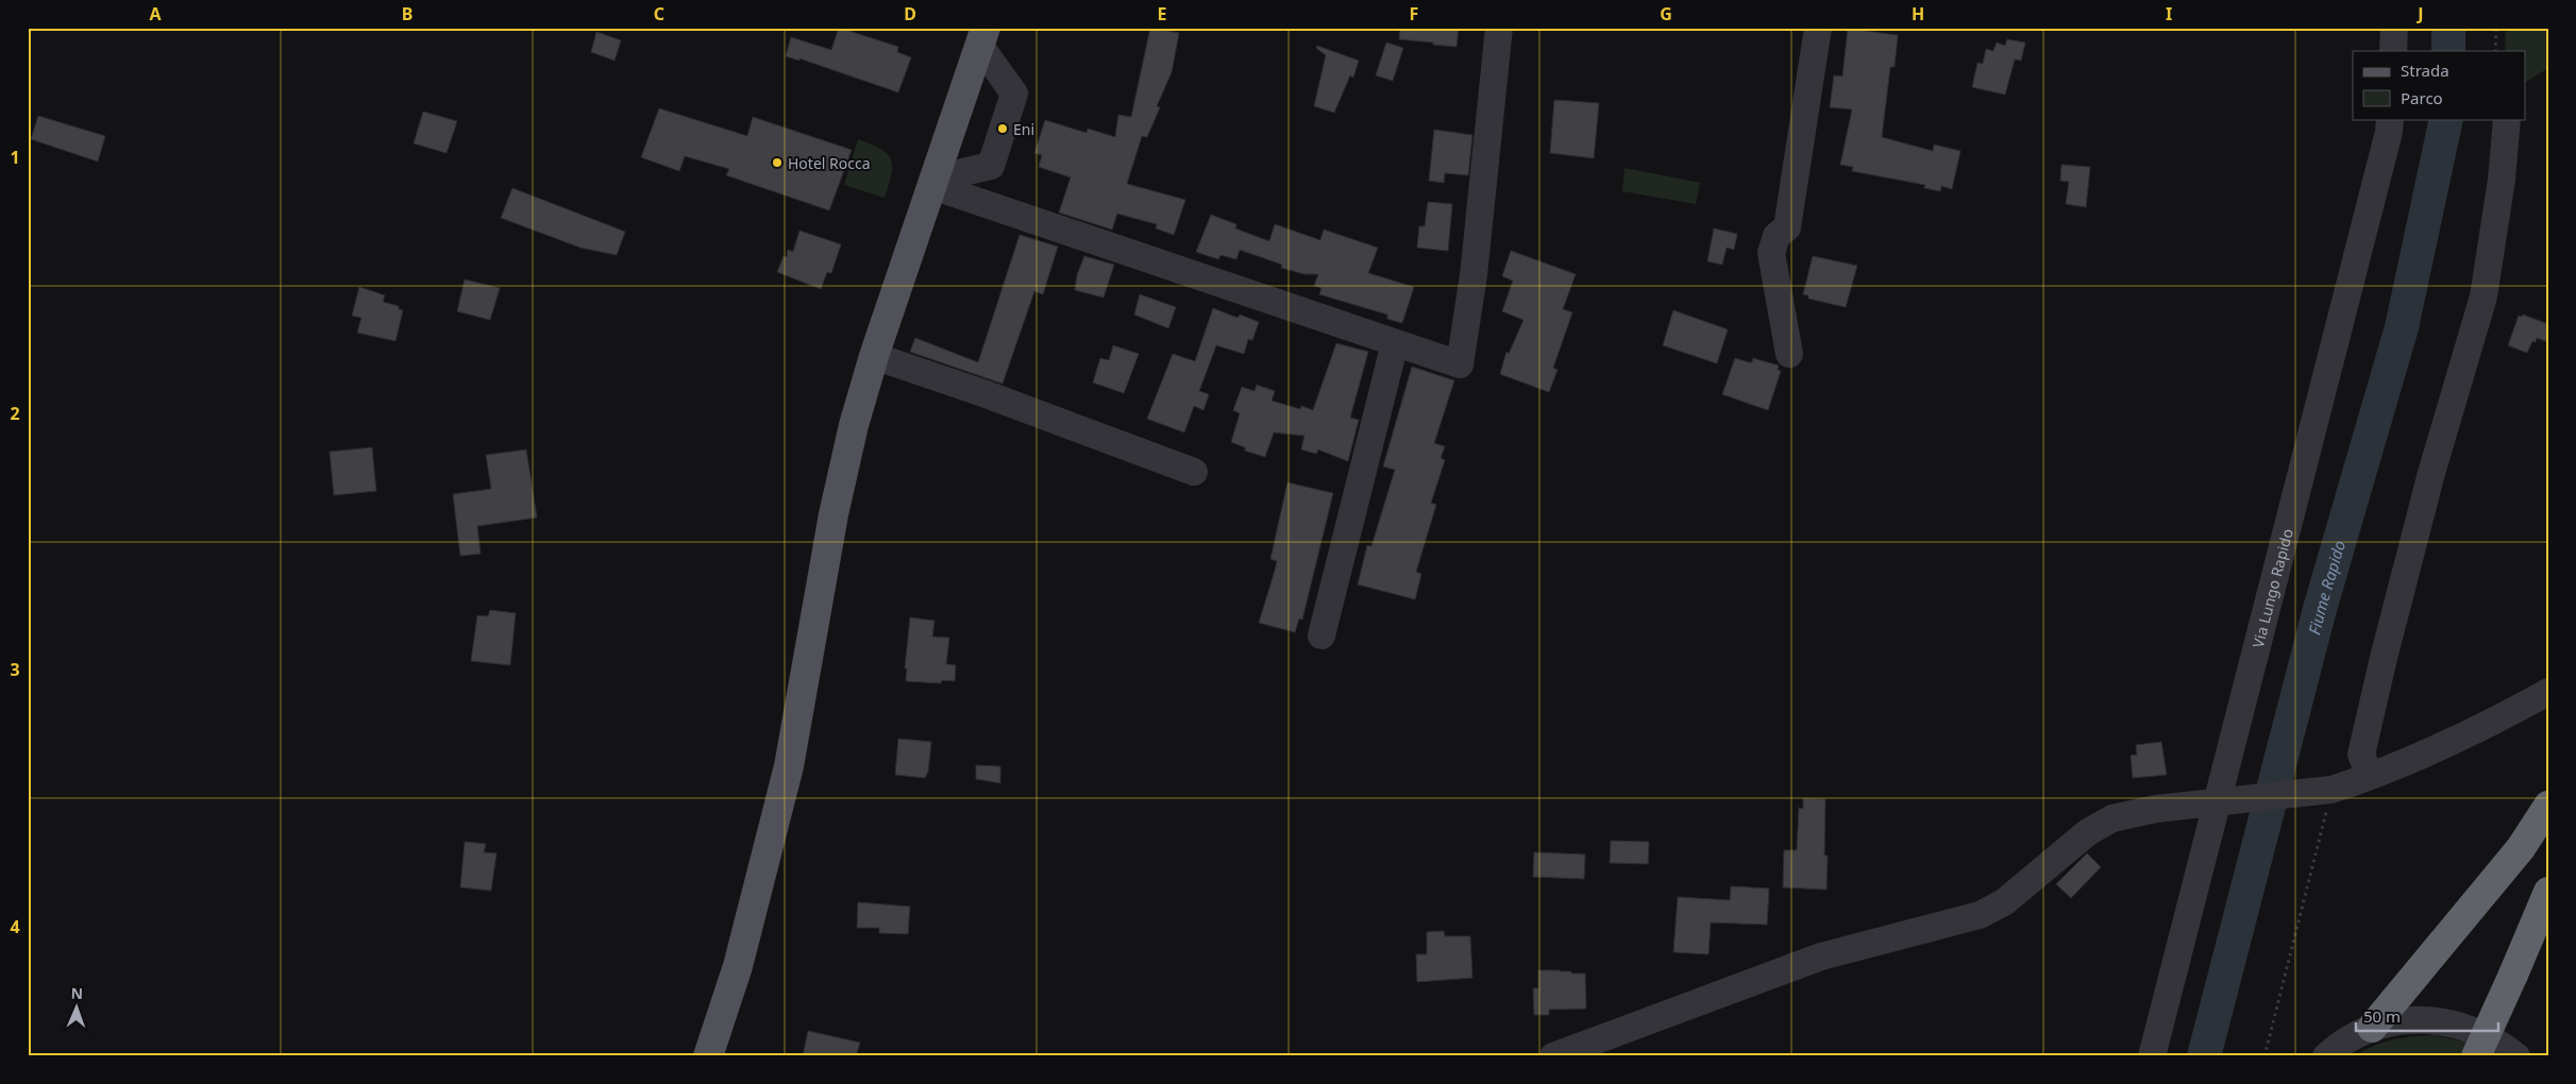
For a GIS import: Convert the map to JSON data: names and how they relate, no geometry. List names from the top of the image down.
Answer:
{
  "streets": {
    "street": ["Via Lungo Rapido"]
  },
  "water": ["Fiume Rapido"],
  "places": ["Eni", "Hotel Rocca"],
  "legend": ["Strada", "Parco"],
  "scale_bar": "50 m",
  "north": "top",
  "grid": {
    "columns": [
      "A",
      "B",
      "C",
      "D",
      "E",
      "F",
      "G",
      "H",
      "I",
      "J"
    ],
    "rows": [
      "1",
      "2",
      "3",
      "4"
    ]
  }
}
